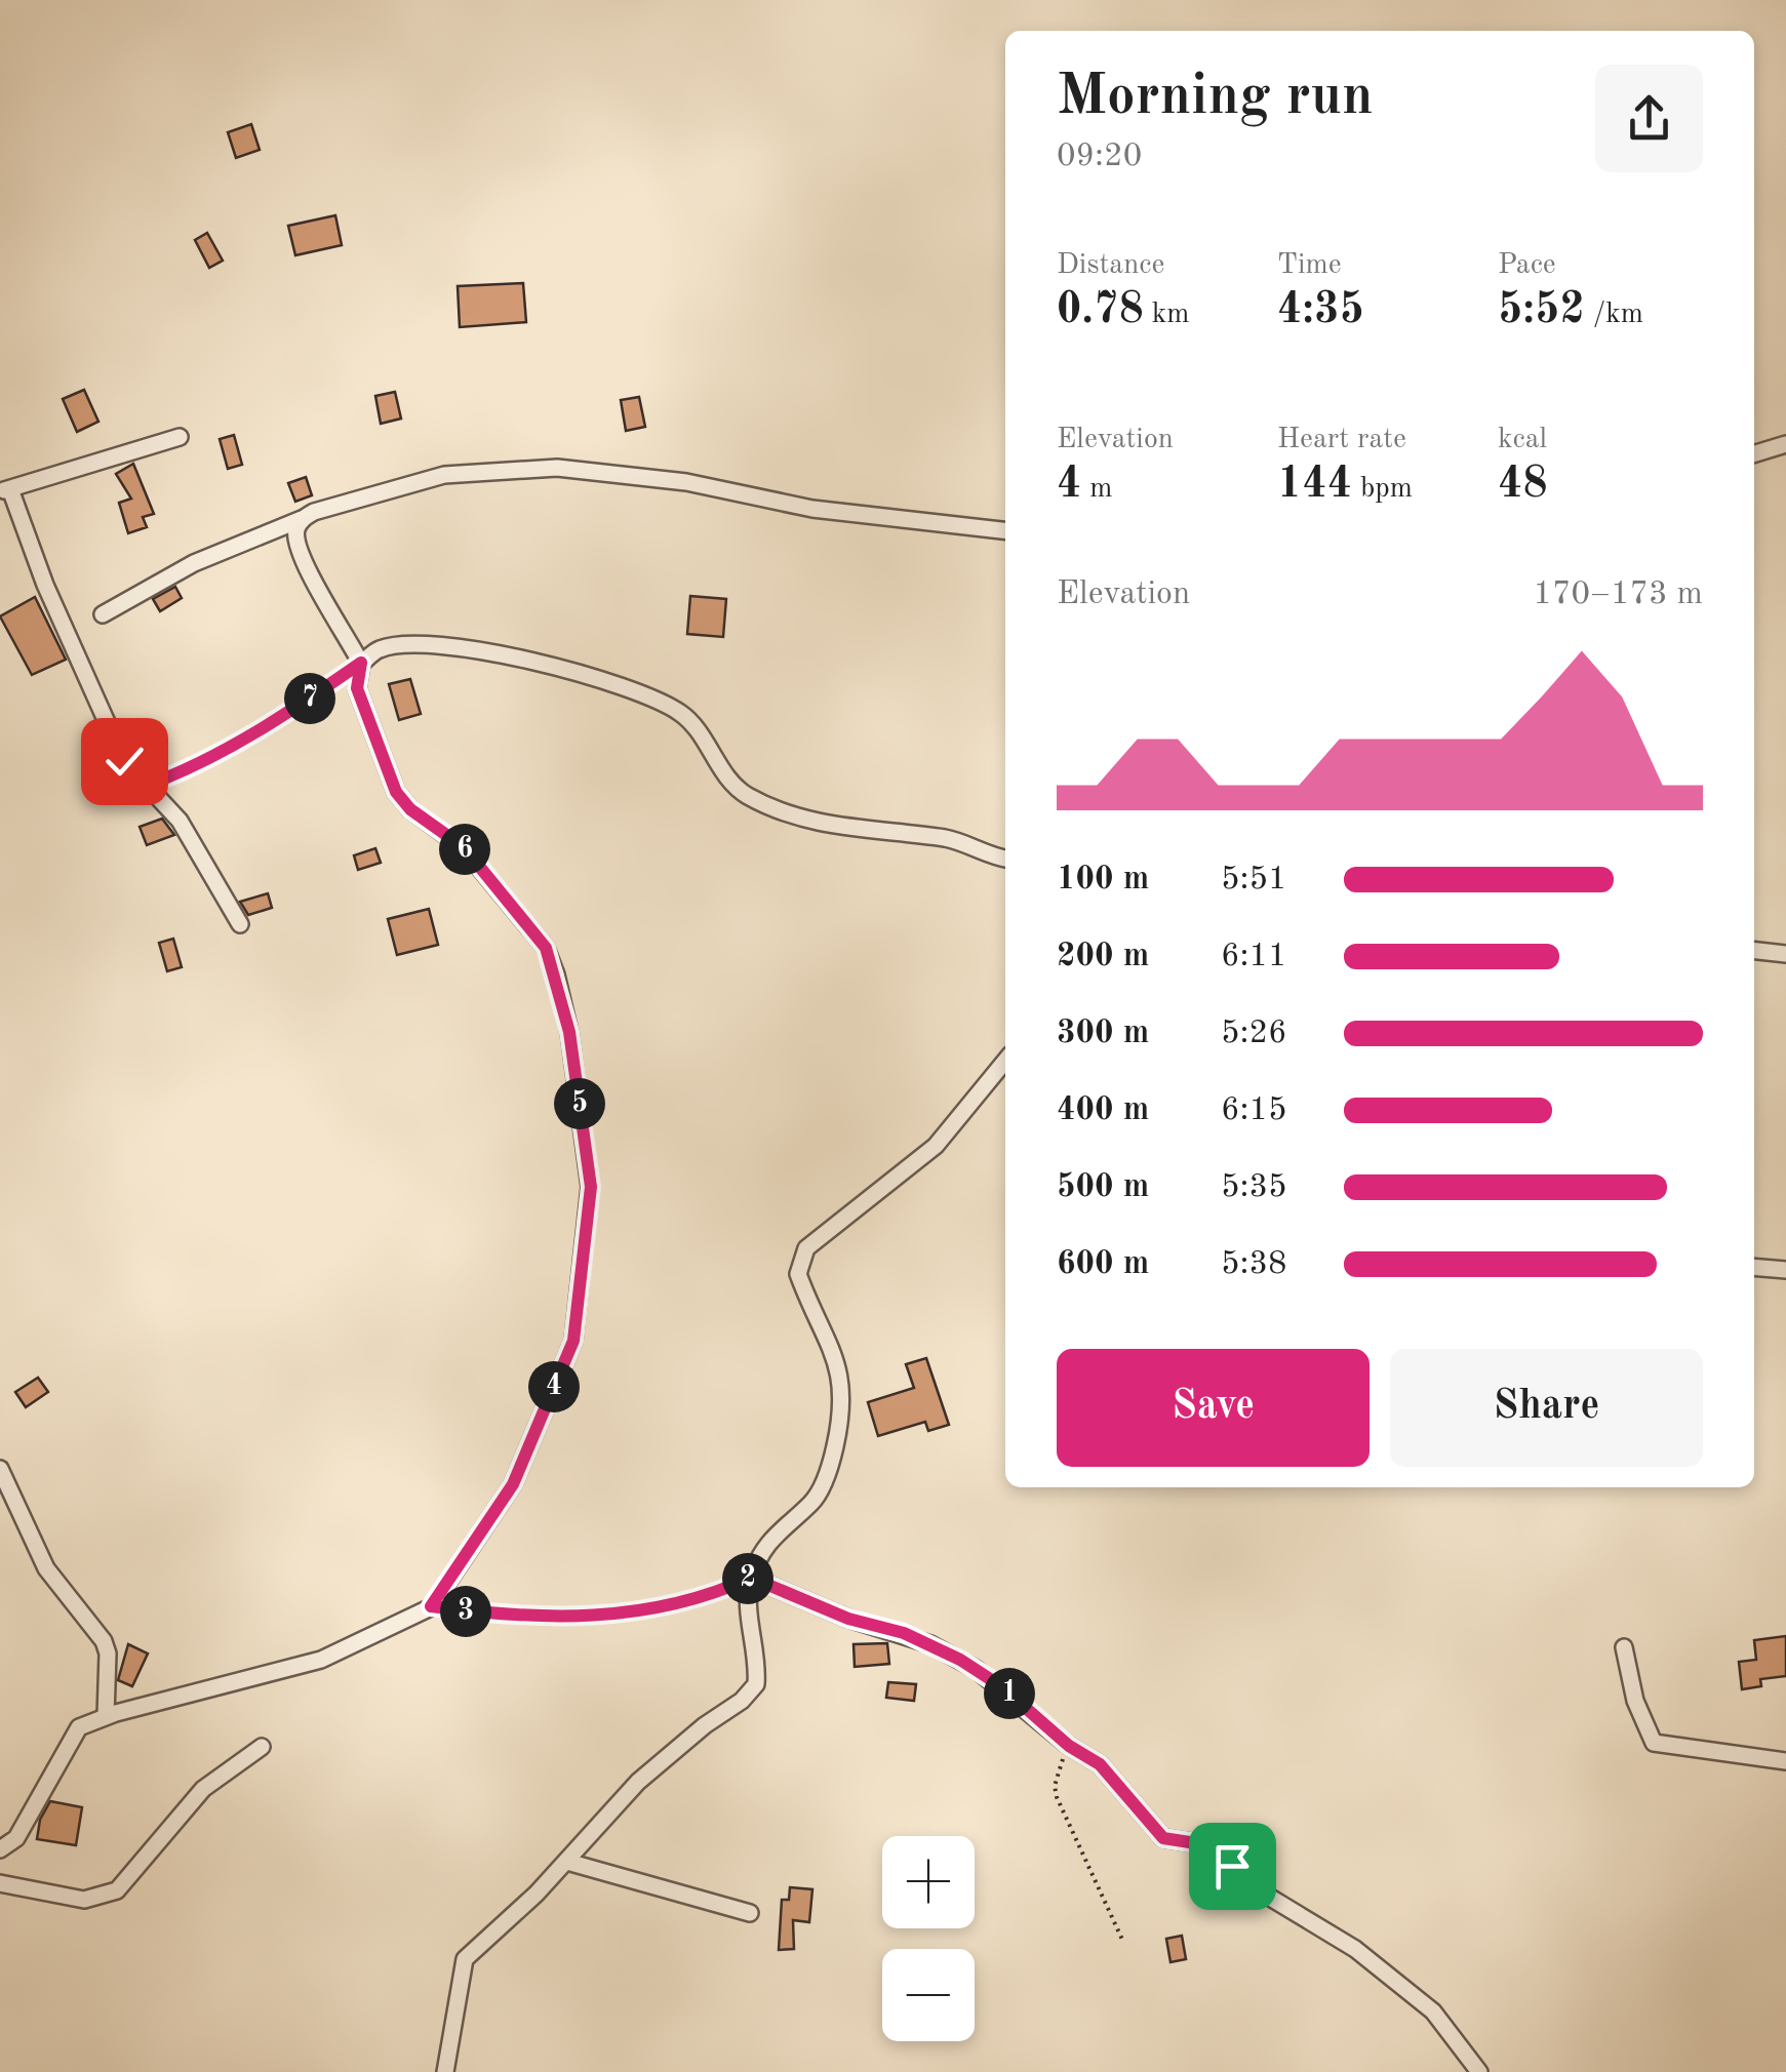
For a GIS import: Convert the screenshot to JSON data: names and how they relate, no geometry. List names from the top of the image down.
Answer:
{
  "page": {
    "heading": ["Morning run", "09:20"],
    "stats": [
      ["Distance", "0.78 km"],
      ["Time", "4:35"],
      ["Pace", "5:52 /km"],
      ["Elevation", "4 m"],
      ["Heart rate", "144 bpm"],
      ["kcal", "48"]
    ],
    "chart": ["Elevation", "170–173 m"],
    "pins": [
      "7",
      "6",
      "5",
      "4",
      "2",
      "3",
      "1"
    ],
    "list": [
      {
        "name": "100 m",
        "note": "5:51"
      },
      {
        "name": "200 m",
        "note": "6:11"
      },
      {
        "name": "300 m",
        "note": "5:26"
      },
      {
        "name": "400 m",
        "note": "6:15"
      },
      {
        "name": "500 m",
        "note": "5:35"
      },
      {
        "name": "600 m",
        "note": "5:38"
      }
    ],
    "buttons": ["Save", "Share"],
    "map_buttons": ["+", "−"]
  }
}
